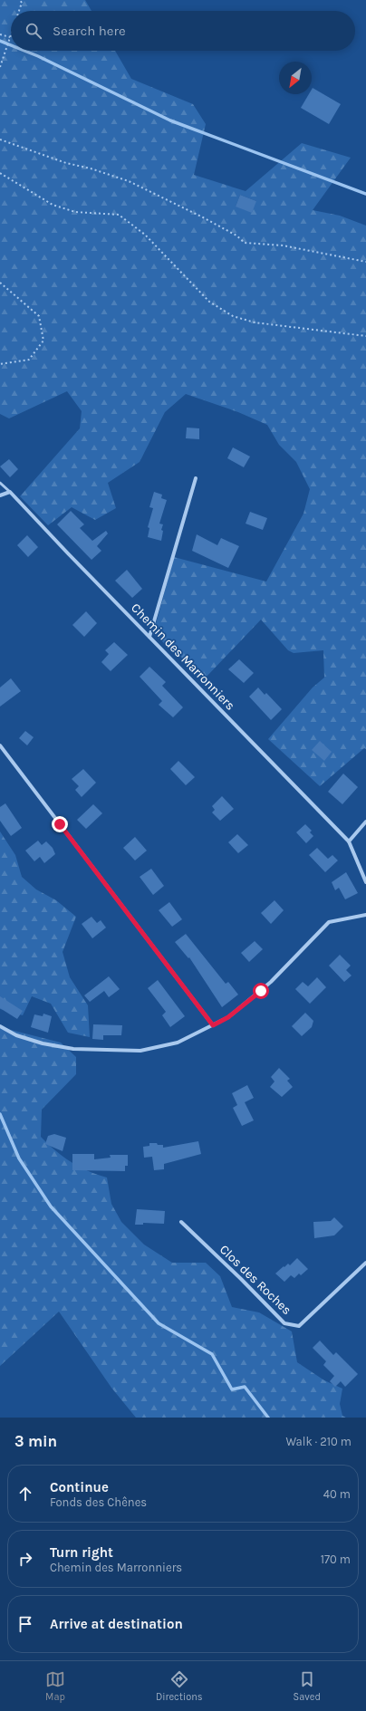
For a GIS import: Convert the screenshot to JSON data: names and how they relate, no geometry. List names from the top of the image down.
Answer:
{
  "streets": {
    "street": ["Chemin des Marronniers", "Clos des Roches"]
  },
  "north": "bottom left",
  "page": {
    "search": "Search here",
    "heading": ["3 min", "Walk · 210 m"],
    "list": [
      ["Continue", "Fonds des Chênes", "40 m"],
      ["Turn right", "Chemin des Marronniers", "170 m"],
      "Arrive at destination"
    ],
    "nav": ["Map", "Directions", "Saved"]
  }
}
